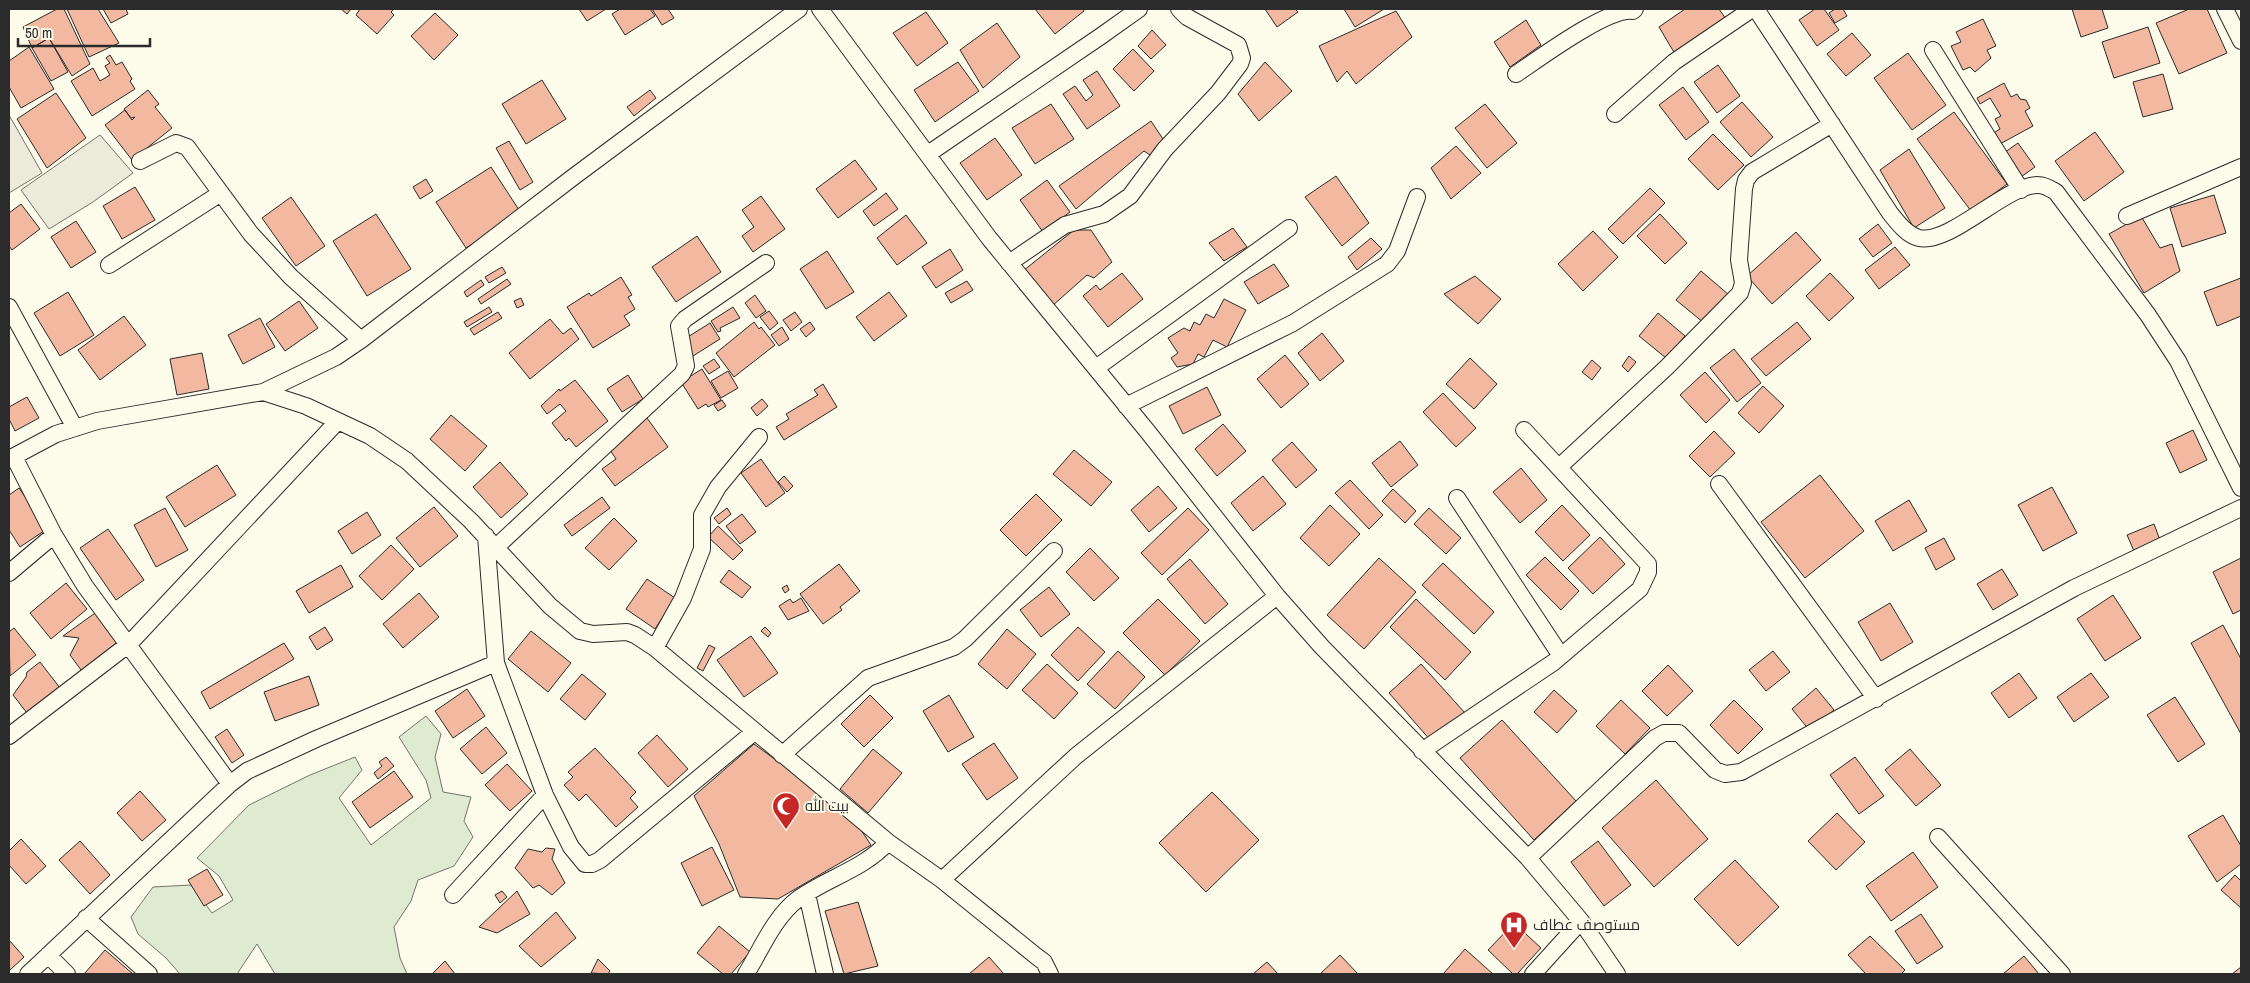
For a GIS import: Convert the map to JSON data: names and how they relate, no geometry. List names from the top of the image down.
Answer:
{
  "places": {
    "mosque": ["بيت الله"],
    "hospital": ["مستوصف عطاف"]
  },
  "scale_bar": "50 m"
}
